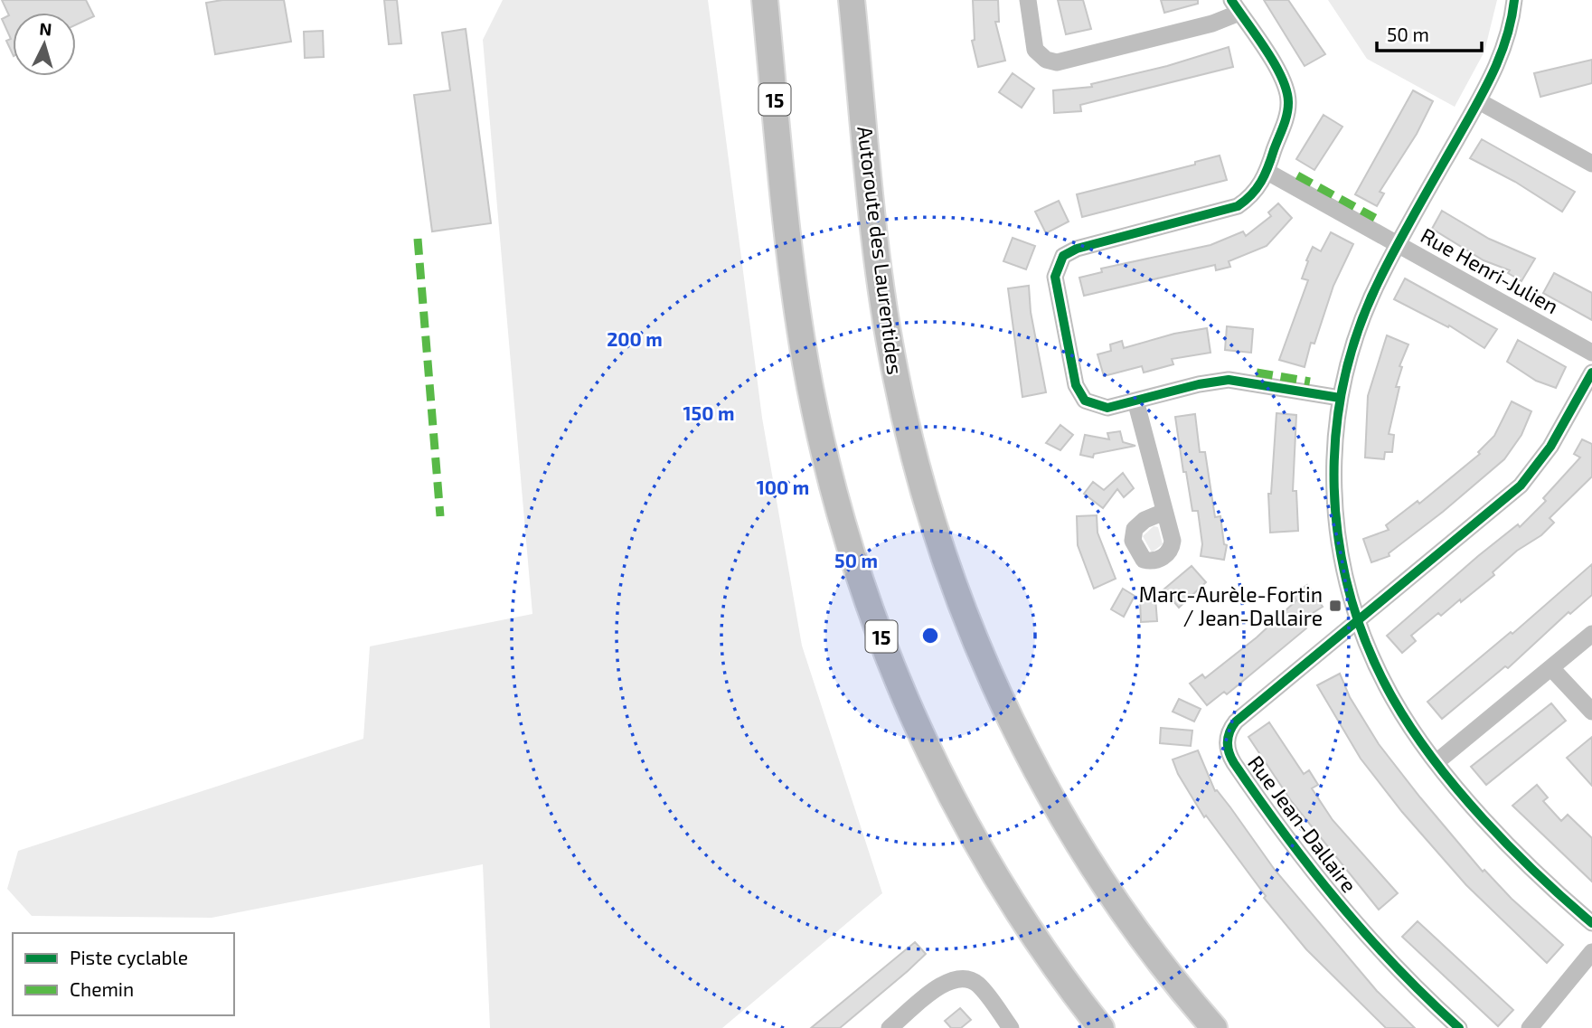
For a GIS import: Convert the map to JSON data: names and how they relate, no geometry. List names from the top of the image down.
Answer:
{
  "streets": {
    "highway": ["15", "Autoroute des Laurentides"],
    "street": ["Rue Henri-Julien", "Rue Jean-Dallaire"]
  },
  "places": {
    "transit": ["Marc-Aurèle-Fortin / Jean-Dallaire"]
  },
  "legend": ["Piste cyclable", "Chemin"],
  "scale_bar": "50 m",
  "north": "top",
  "rings": [
    "200 m",
    "150 m",
    "100 m",
    "50 m"
  ]
}
